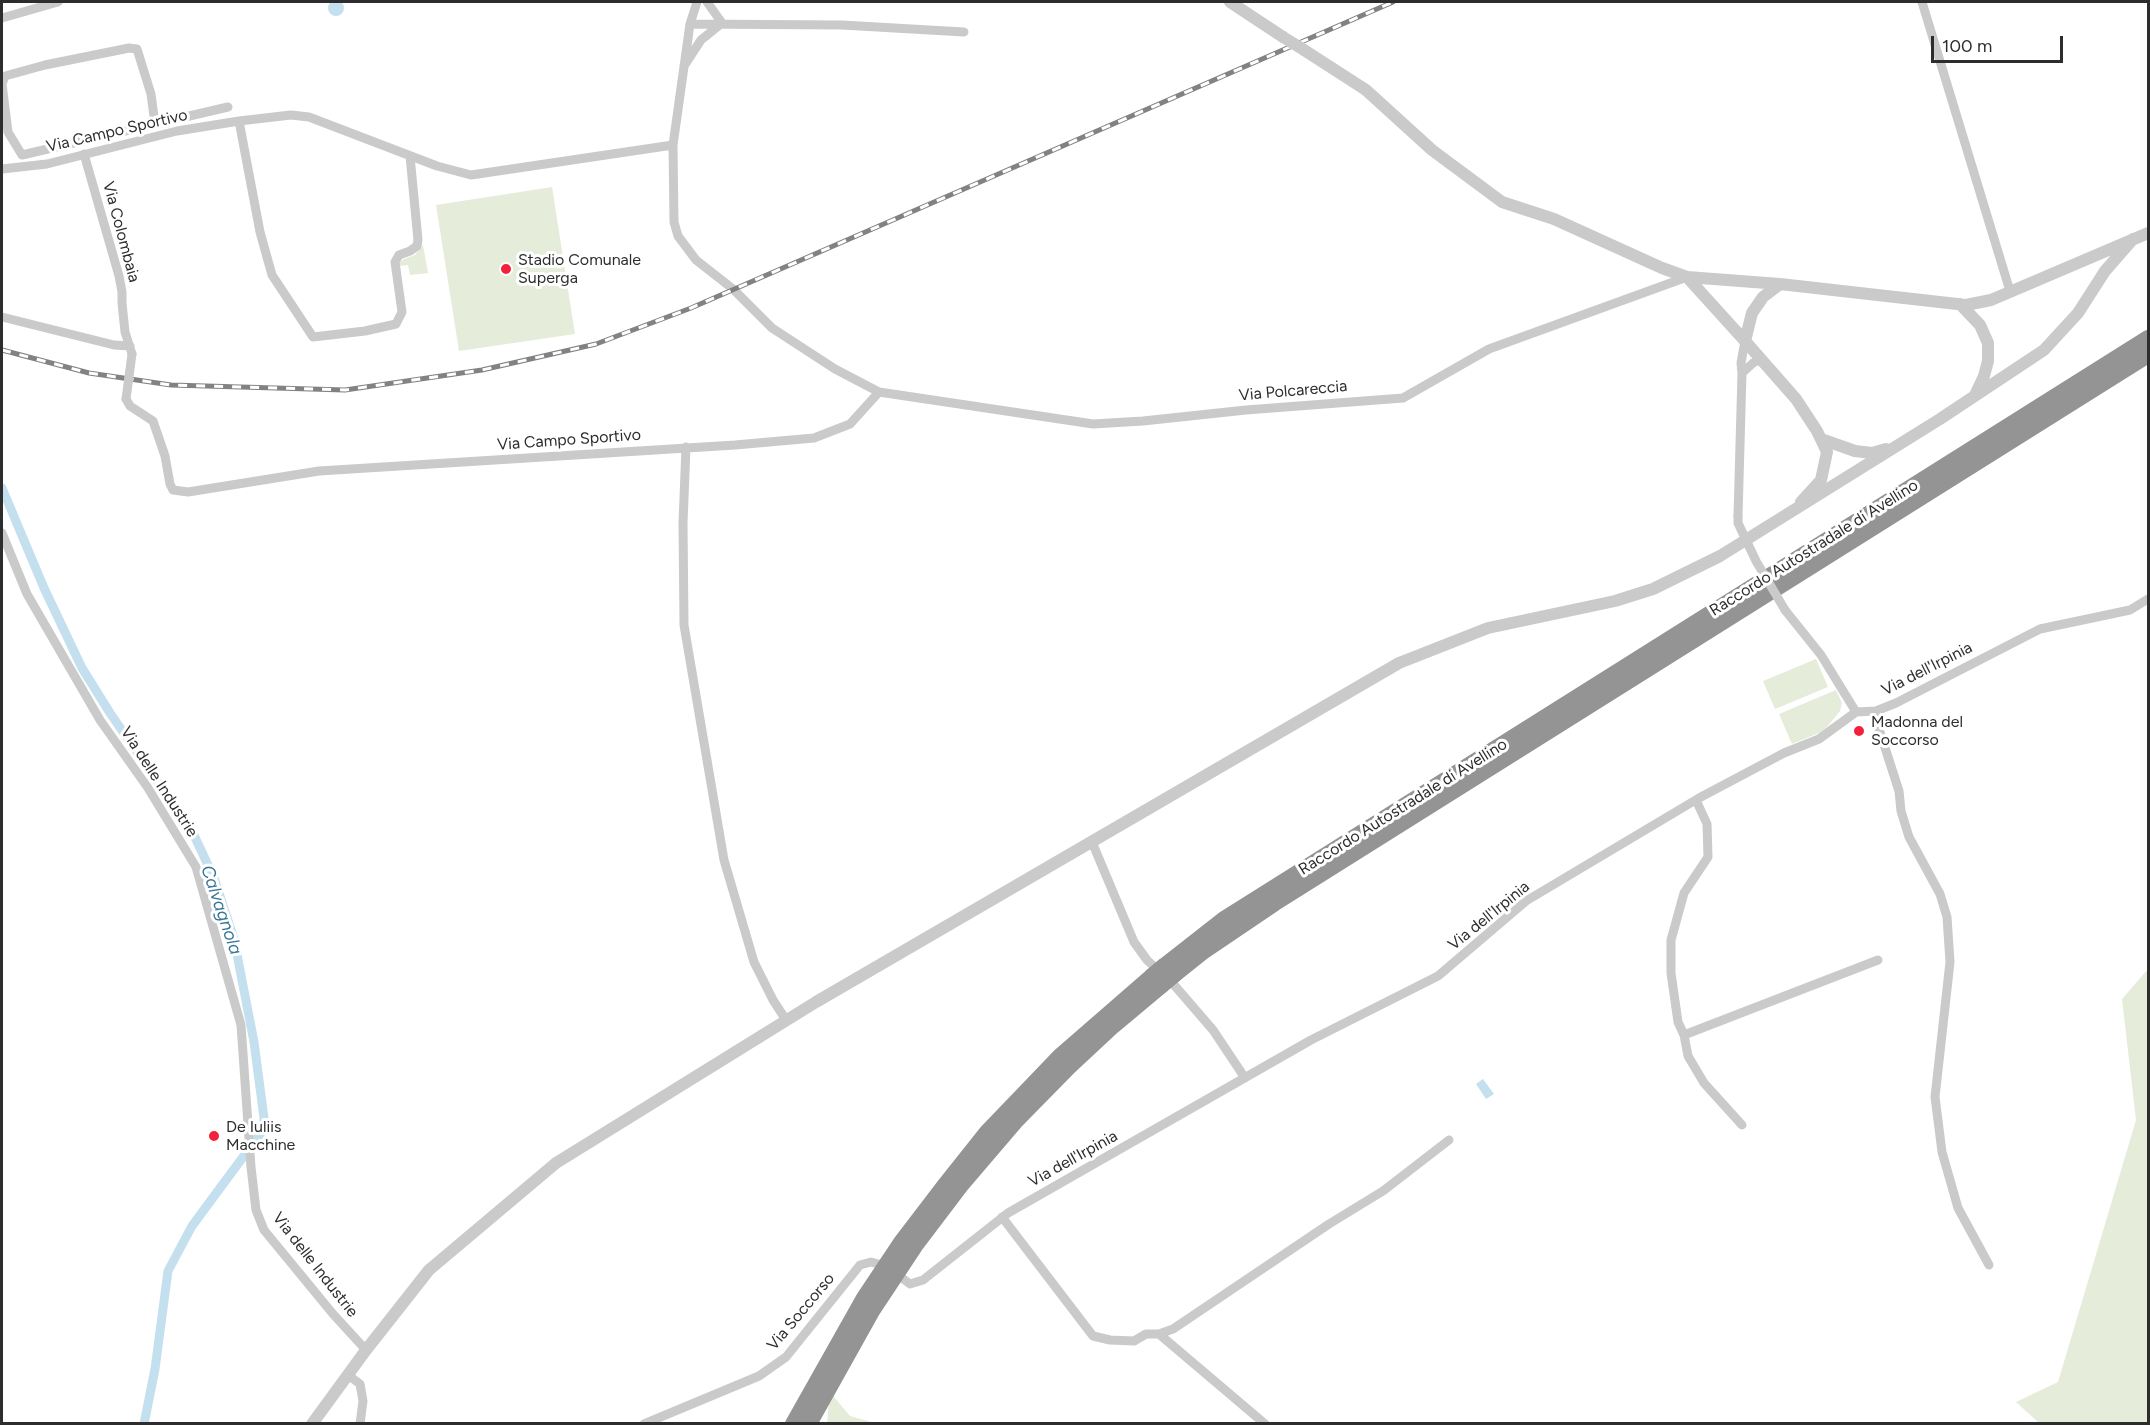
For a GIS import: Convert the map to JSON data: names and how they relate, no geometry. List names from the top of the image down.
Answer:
{
  "streets": {
    "highway": ["Raccordo Autostradale di Avellino"],
    "street": [
      "Via Campo Sportivo",
      "Via Colombaia",
      "Via Polcareccia",
      "Via dell'Irpinia",
      "Via delle Industrie",
      "Via Soccorso"
    ]
  },
  "crossings": [
    ["Via Campo Sportivo", "Via Colombaia"],
    ["Via Campo Sportivo", "Via Polcareccia"]
  ],
  "water": ["Calvagnola"],
  "places": ["Stadio Comunale Superga", "Madonna del Soccorso", "De Iuliis Macchine"],
  "scale_bar": "100 m"
}
